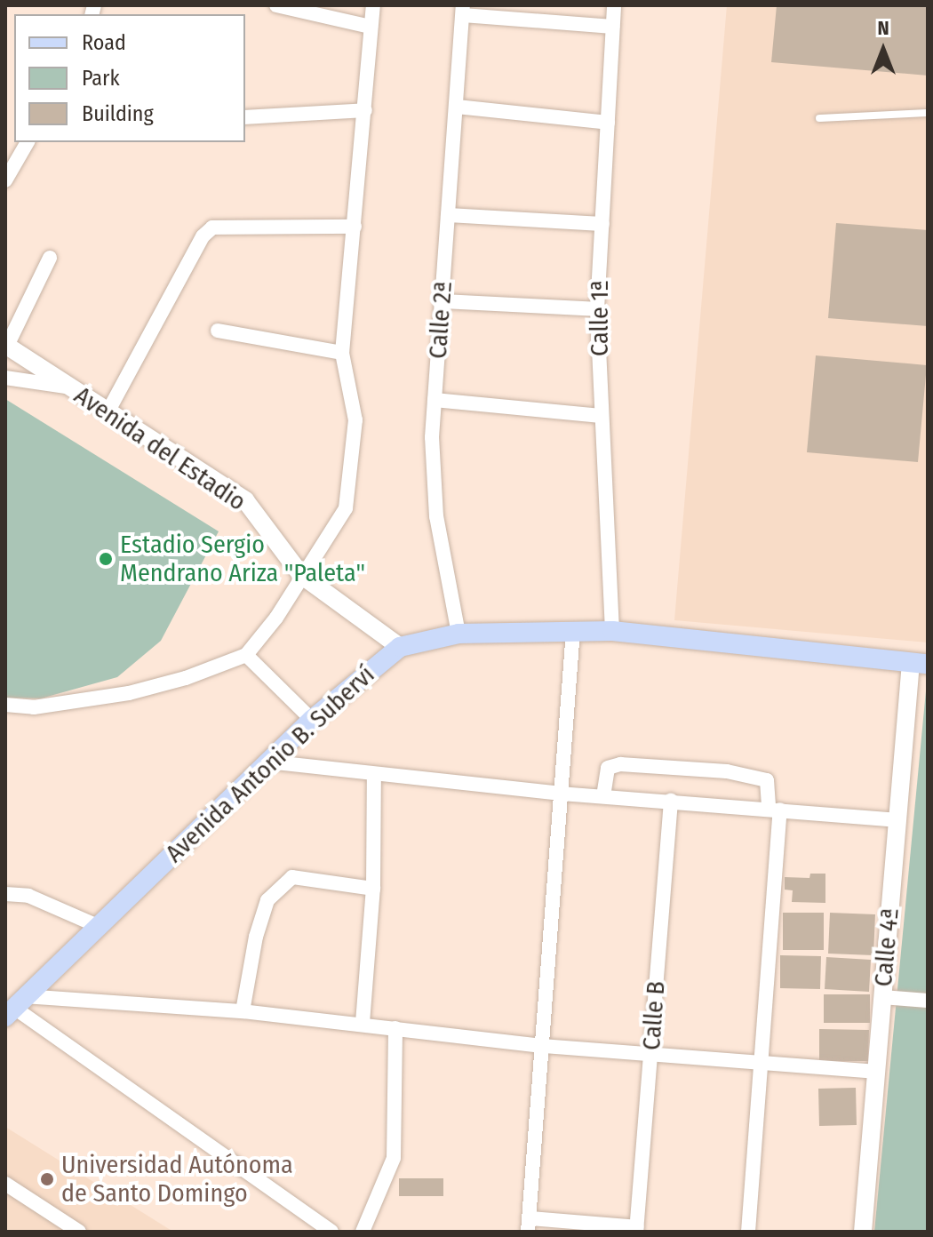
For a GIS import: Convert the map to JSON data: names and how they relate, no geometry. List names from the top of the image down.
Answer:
{
  "streets": {
    "main road": ["Avenida Antonio B. Suberví"],
    "street": [
      "Calle 1ª",
      "Calle 2ª",
      "Avenida del Estadio",
      "Calle 4ª",
      "Calle B"
    ]
  },
  "crossings": [
    ["Calle 1ª", "Avenida Antonio B. Suberví"],
    ["Calle 2ª", "Avenida Antonio B. Suberví"],
    ["Avenida del Estadio", "Avenida Antonio B. Suberví"],
    ["Avenida Antonio B. Suberví", "Calle 4ª"]
  ],
  "places": ["Estadio Sergio Mendrano Ariza \"Paleta\"", "Universidad Autónoma de Santo Domingo"],
  "legend": ["Road", "Park", "Building"],
  "north": "top"
}
